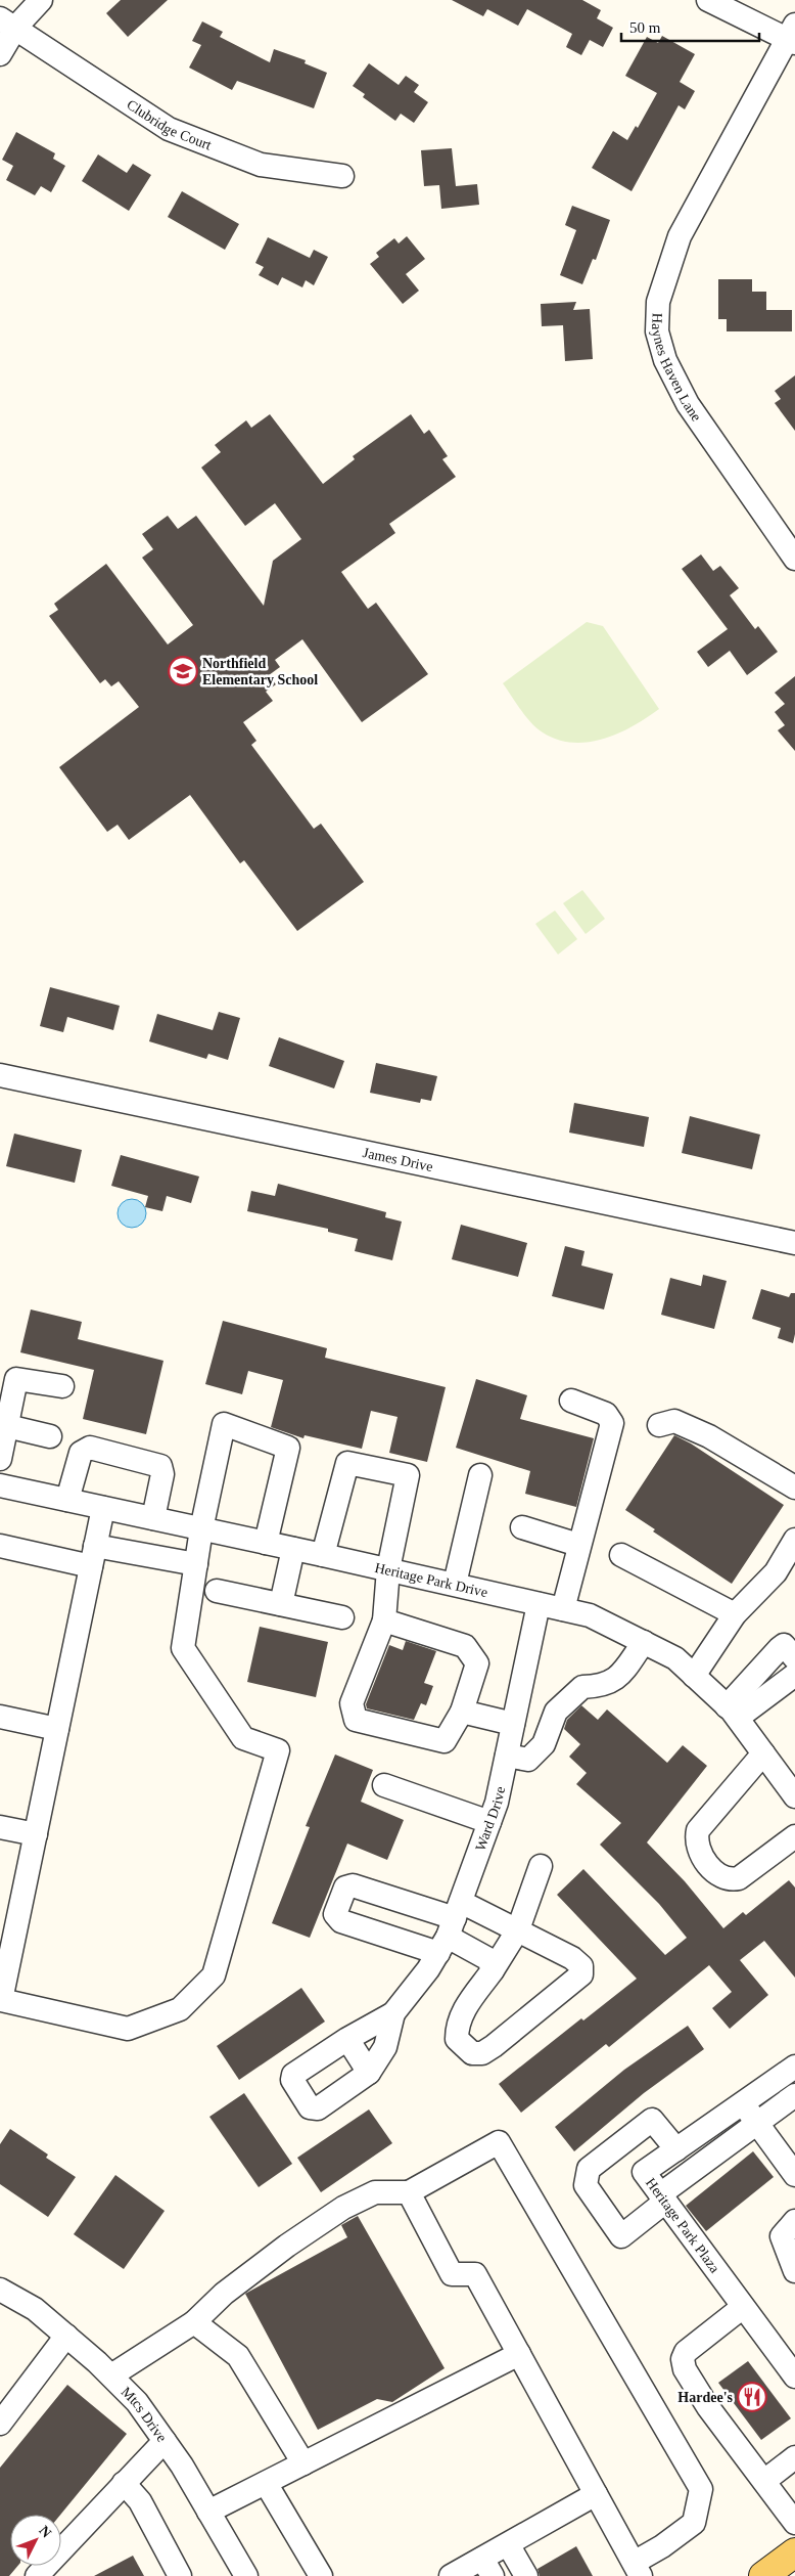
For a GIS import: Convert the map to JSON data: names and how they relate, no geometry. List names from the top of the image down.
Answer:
{
  "streets": {
    "street": [
      "Clubridge Court",
      "Haynes Haven Lane",
      "James Drive",
      "Heritage Park Drive",
      "Ward Drive",
      "Heritage Park Plaza",
      "Mtcs Drive"
    ]
  },
  "crossings": [
    ["Heritage Park Drive", "Ward Drive"]
  ],
  "places": {
    "school or university": ["Northfield Elementary School"],
    "restaurant": ["Hardee's"]
  },
  "scale_bar": "50 m",
  "north": "top right"
}
